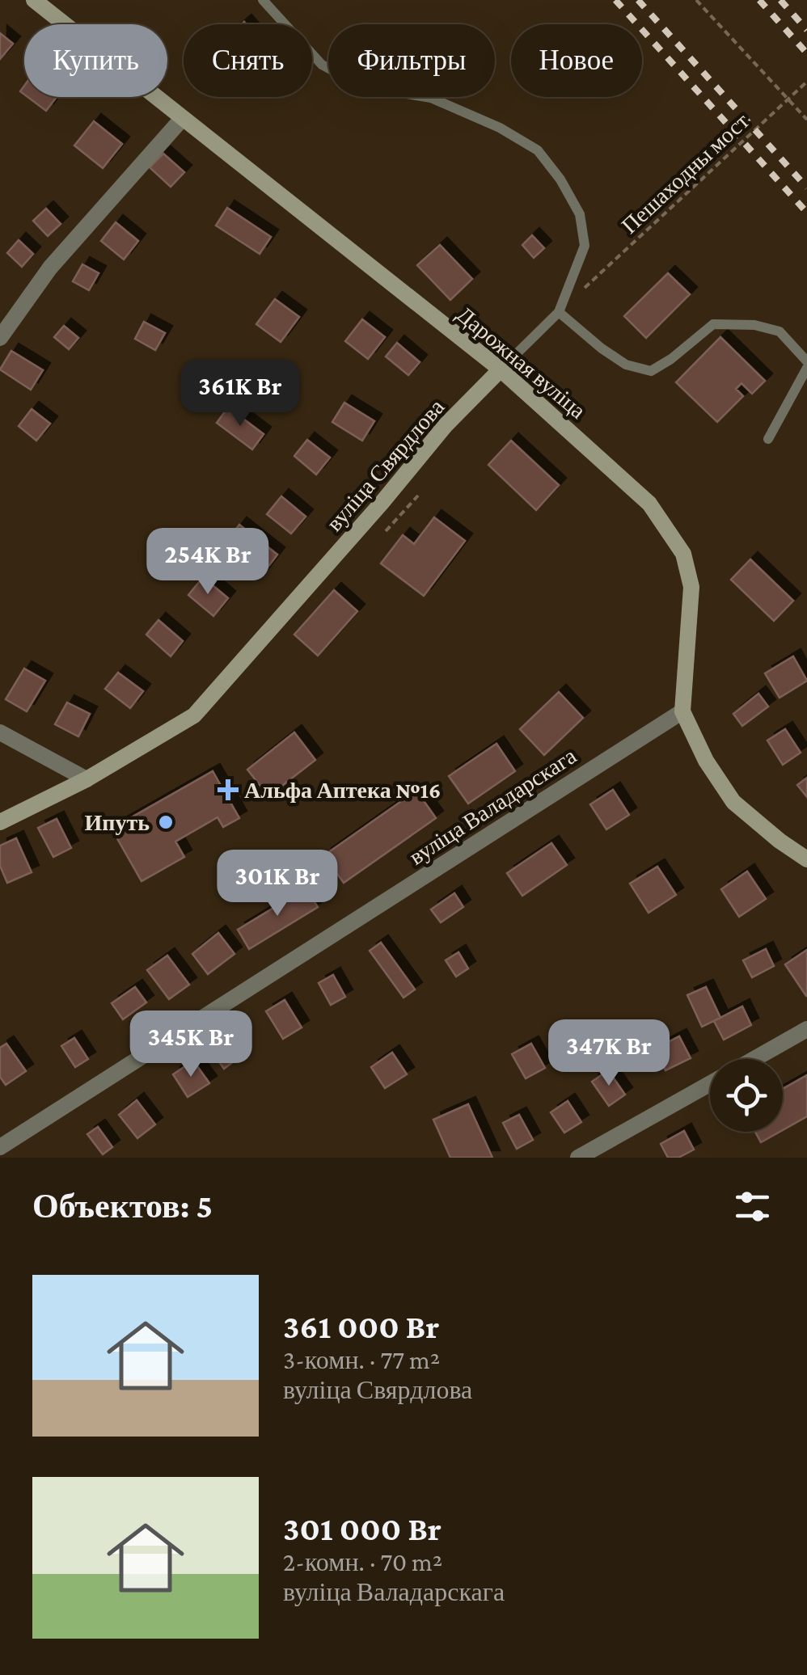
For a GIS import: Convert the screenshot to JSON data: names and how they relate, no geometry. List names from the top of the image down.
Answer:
{
  "streets": {
    "street": ["Дарожная вуліца", "вуліца Свярдлова", "вуліца Валадарскага"],
    "path": ["Пешаходны мост"]
  },
  "crossings": [
    ["Дарожная вуліца", "вуліца Свярдлова"],
    ["Дарожная вуліца", "вуліца Валадарскага"]
  ],
  "places": {
    "health": ["Альфа Аптека №16"],
    "other": ["Ипуть"]
  },
  "page": {
    "chip": [
      "Купить",
      "Снять",
      "Фильтры",
      "Новое"
    ],
    "price": [
      "361K Br",
      "254K Br",
      "301K Br",
      "345K Br",
      "347K Br"
    ],
    "heading": "Объектов: 5",
    "list": [
      {
        "name": "361 000 Br",
        "note": "3-комн. · 77 m² · вуліца Свярдлова"
      },
      {
        "name": "301 000 Br",
        "note": "2-комн. · 70 m² · вуліца Валадарскага"
      }
    ]
  }
}
